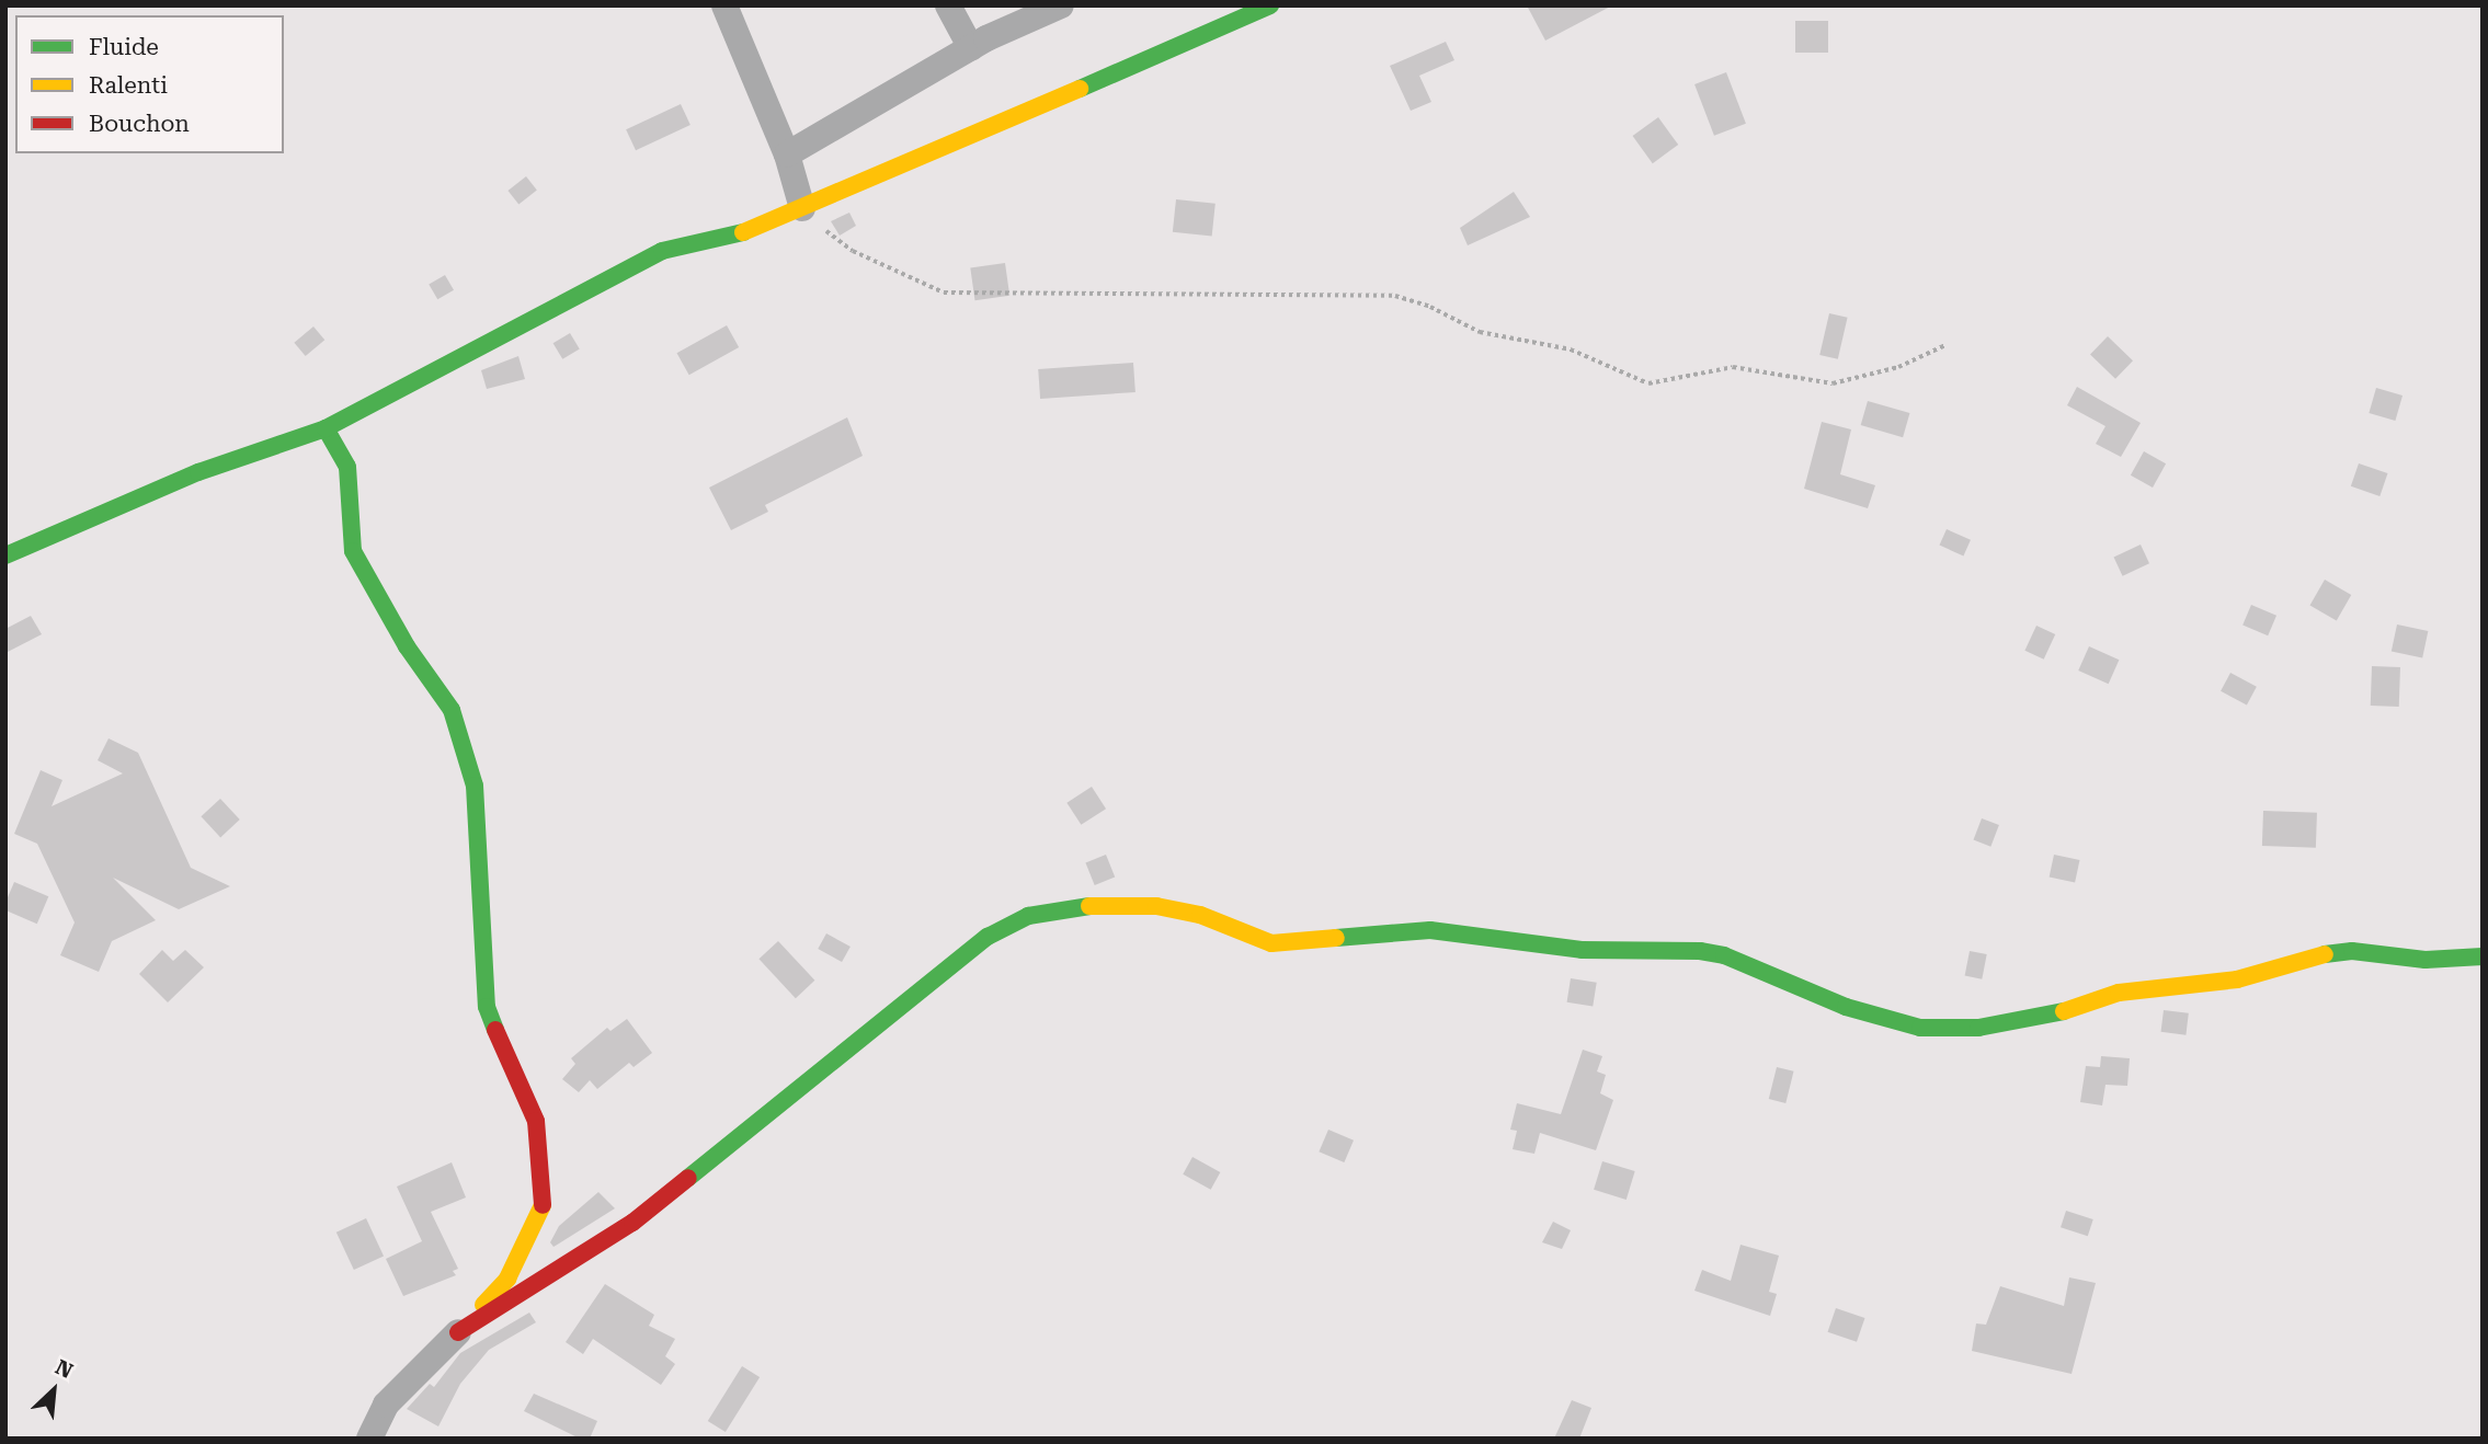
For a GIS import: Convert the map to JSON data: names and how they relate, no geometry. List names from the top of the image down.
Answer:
{
  "legend": ["Fluide", "Ralenti", "Bouchon"],
  "north": "top right"
}
